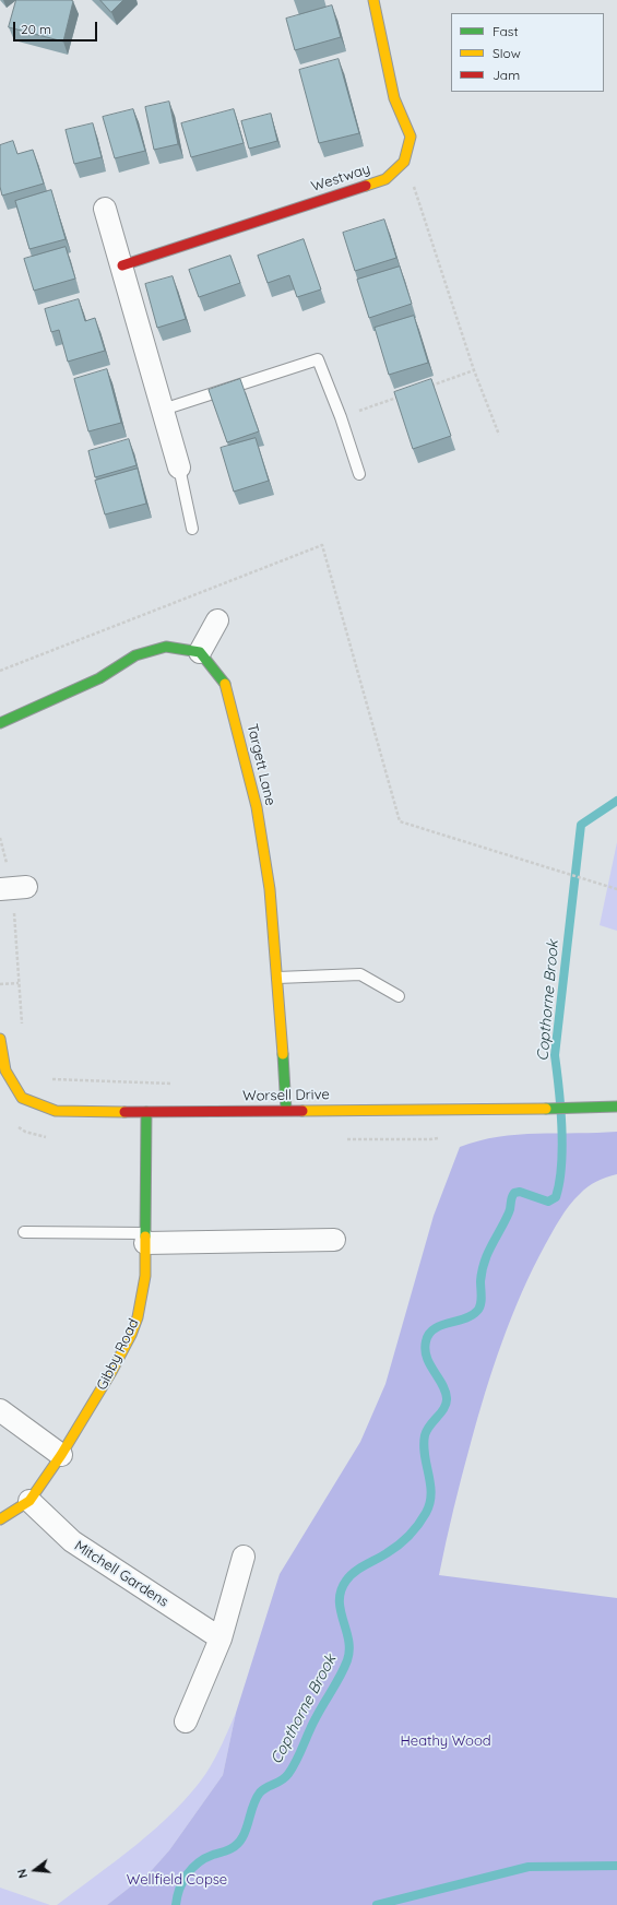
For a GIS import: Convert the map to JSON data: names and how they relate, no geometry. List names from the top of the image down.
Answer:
{
  "streets": {
    "street": [
      "Westway",
      "Targett Lane",
      "Worsell Drive",
      "Gibby Road",
      "Mitchell Gardens"
    ]
  },
  "crossings": [
    ["Targett Lane", "Worsell Drive"],
    ["Worsell Drive", "Gibby Road"],
    ["Gibby Road", "Mitchell Gardens"]
  ],
  "water": ["Copthorne Brook"],
  "parks": ["Heathy Wood", "Wellfield Copse"],
  "legend": ["Fast", "Slow", "Jam"],
  "scale_bar": "20 m",
  "north": "left"
}
